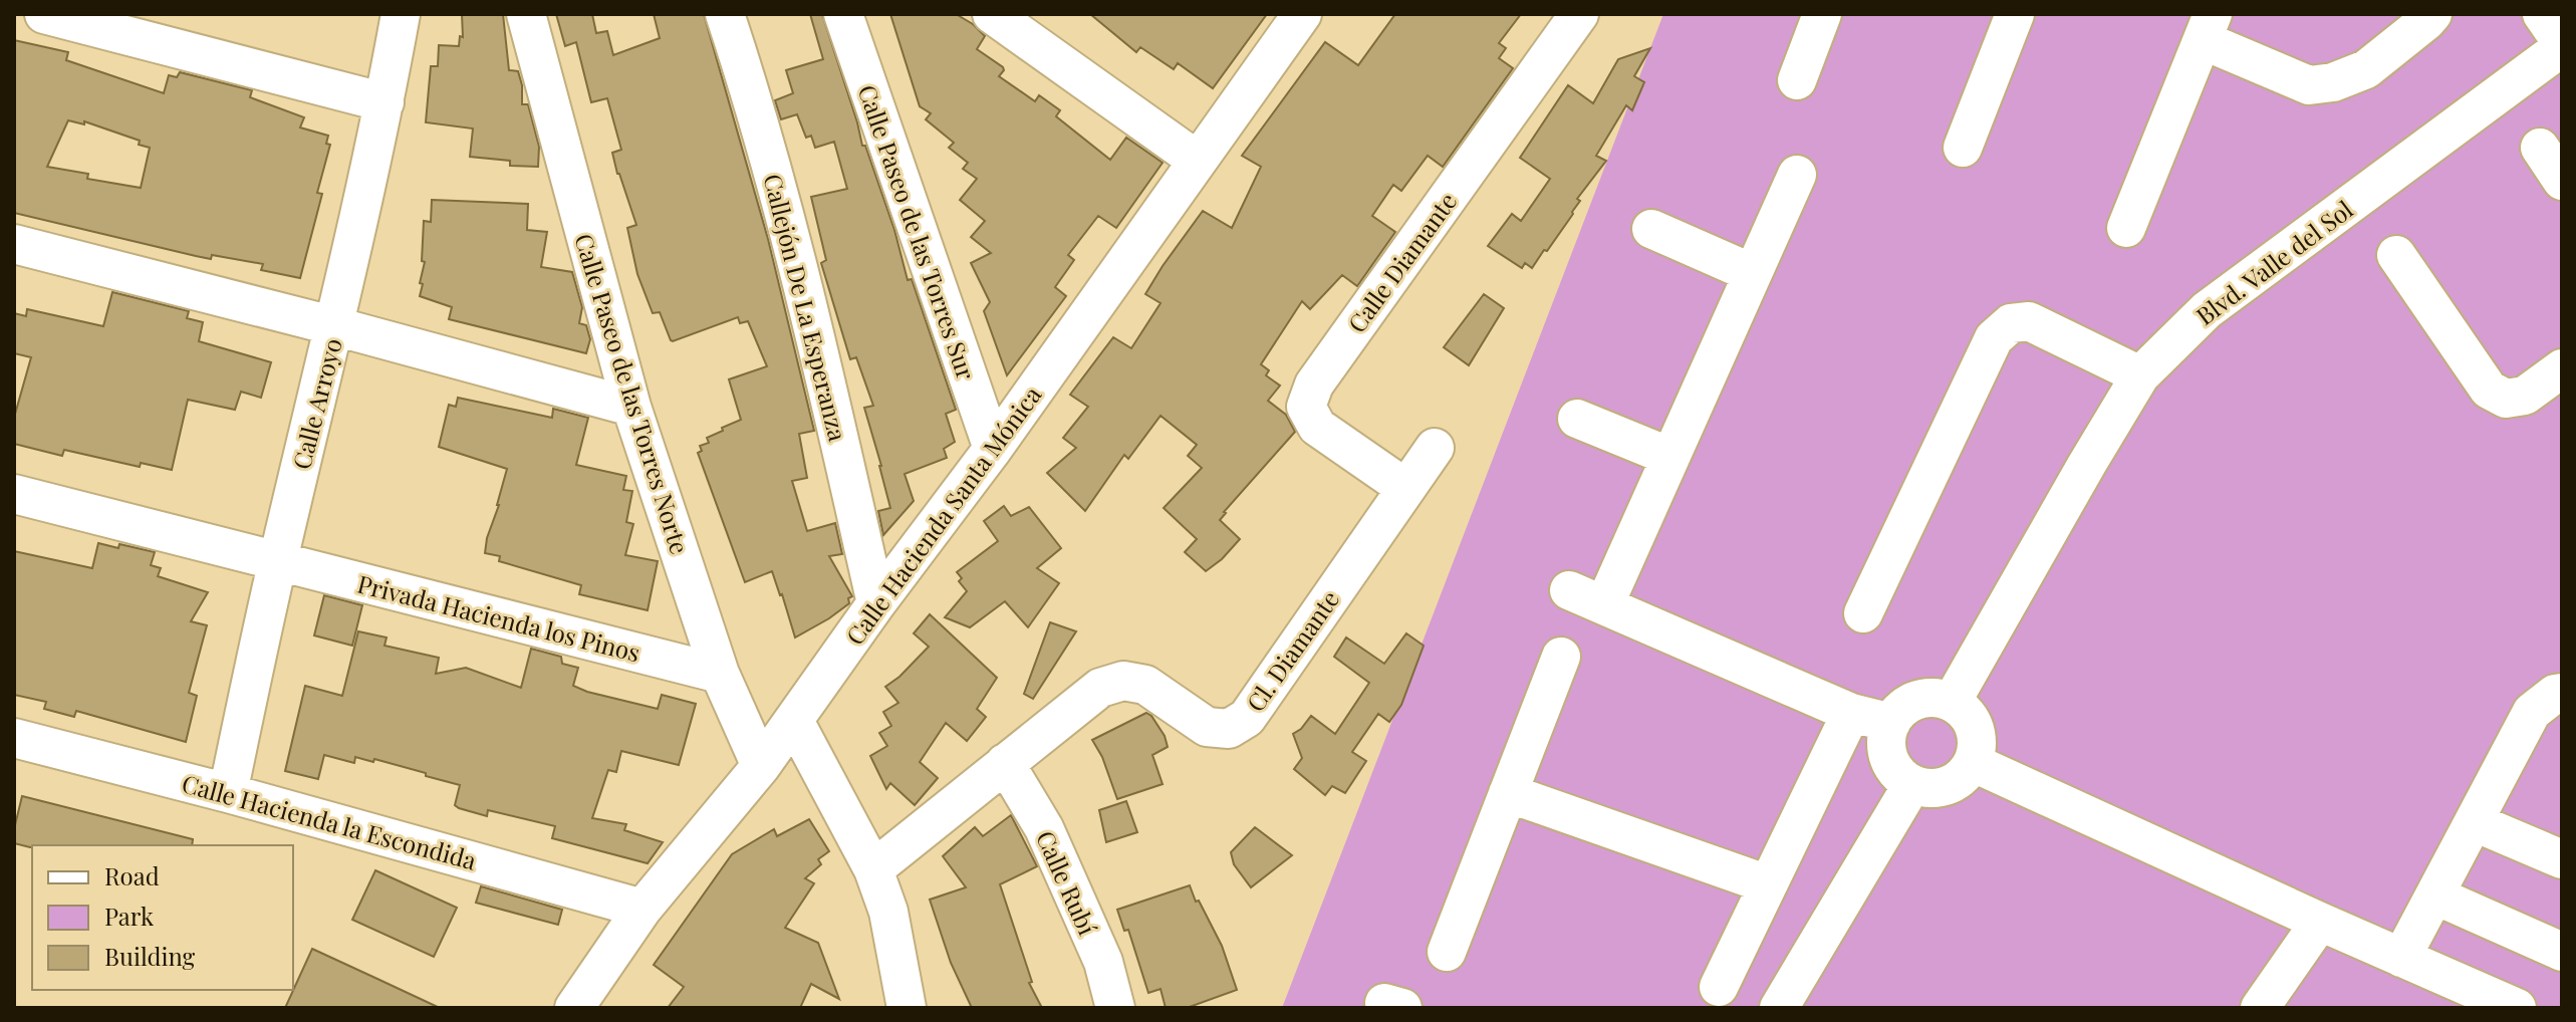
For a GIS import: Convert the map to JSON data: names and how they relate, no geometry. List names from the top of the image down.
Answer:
{
  "streets": {
    "street": [
      "Calle Paseo de las Torres Sur",
      "Calle Diamante",
      "Blvd. Valle del Sol",
      "Callejón De La Esperanza",
      "Calle Paseo de las Torres Norte",
      "Calle Arroyo",
      "Calle Hacienda Santa Mónica",
      "Privada Hacienda los Pinos",
      "Cl. Diamante",
      "Calle Hacienda la Escondida",
      "Calle Rubí"
    ]
  },
  "crossings": [
    ["Calle Paseo de las Torres Sur", "Calle Hacienda Santa Mónica"],
    ["Calle Diamante", "Cl. Diamante"],
    ["Callejón De La Esperanza", "Calle Hacienda Santa Mónica"],
    ["Calle Paseo de las Torres Norte", "Calle Hacienda Santa Mónica"],
    ["Calle Paseo de las Torres Norte", "Privada Hacienda los Pinos"],
    ["Calle Arroyo", "Privada Hacienda los Pinos"],
    ["Calle Arroyo", "Calle Hacienda la Escondida"],
    ["Calle Hacienda Santa Mónica", "Calle Hacienda la Escondida"],
    ["Cl. Diamante", "Calle Rubí"]
  ],
  "legend": ["Road", "Park", "Building"]
}
